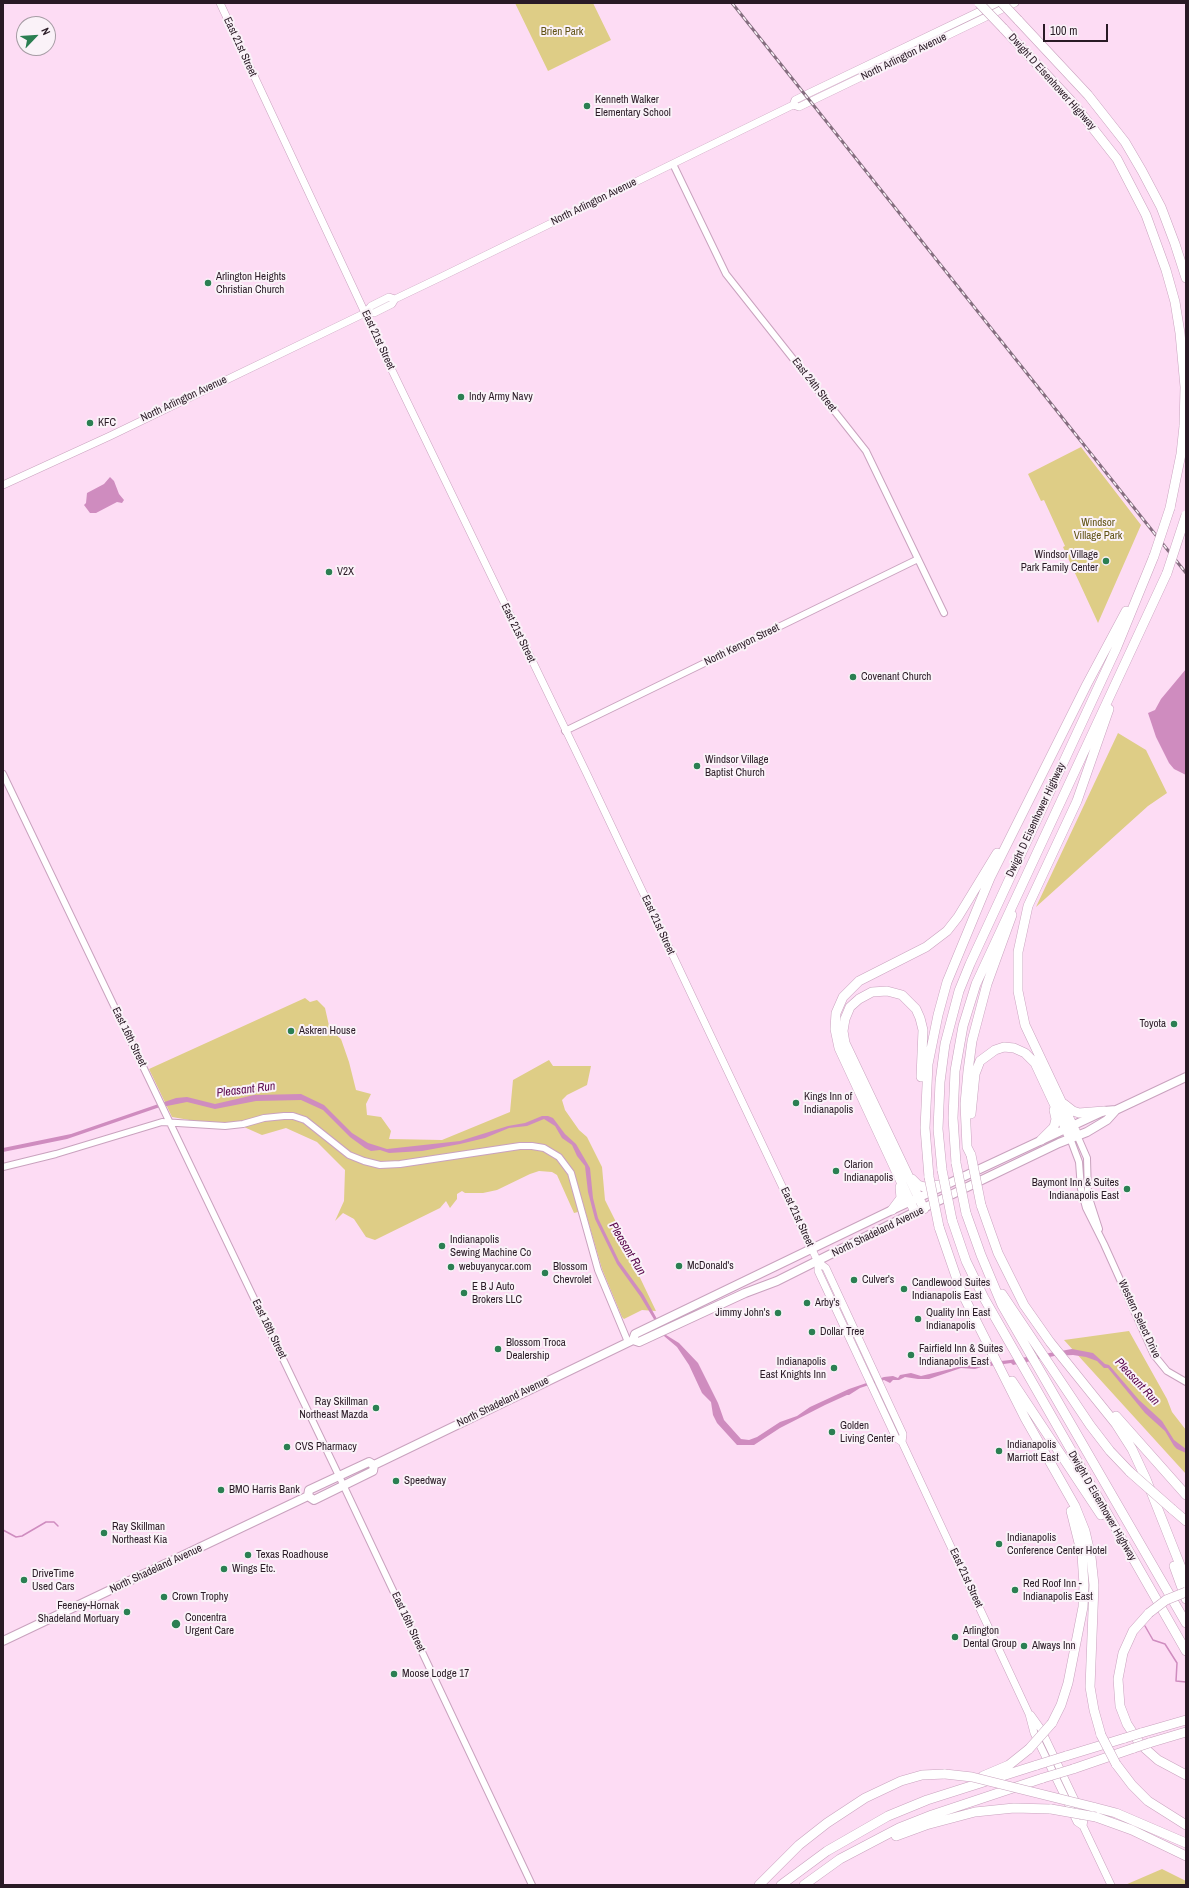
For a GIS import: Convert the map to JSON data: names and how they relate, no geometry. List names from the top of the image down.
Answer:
{
  "streets": {
    "highway": ["Dwight D Eisenhower Highway"],
    "main road": ["East 21st Street", "North Arlington Avenue", "North Shadeland Avenue"],
    "street": [
      "East 24th Street",
      "North Kenyon Street",
      "East 16th Street",
      "Western Select Drive"
    ]
  },
  "crossings": [
    ["East 21st Street", "North Arlington Avenue"],
    ["East 21st Street", "North Kenyon Street"],
    ["East 21st Street", "North Shadeland Avenue"],
    ["North Arlington Avenue", "East 24th Street"],
    ["East 24th Street", "North Kenyon Street"],
    ["East 16th Street", "North Shadeland Avenue"],
    ["North Shadeland Avenue", "Western Select Drive"]
  ],
  "water": ["Pleasant Run"],
  "parks": ["Brien Park", "Windsor Village Park"],
  "places": [
    "Kenneth Walker Elementary School",
    "Arlington Heights Christian Church",
    "Indy Army Navy",
    "KFC",
    "Windsor Village Park Family Center",
    "V2X",
    "Covenant Church",
    "Windsor Village Baptist Church",
    "Toyota",
    "Askren House",
    "Kings Inn of Indianapolis",
    "Clarion Indianapolis",
    "Baymont Inn & Suites Indianapolis East",
    "Indianapolis Sewing Machine Co",
    "McDonald's",
    "webuyanycar.com",
    "Blossom Chevrolet",
    "Culver's",
    "Candlewood Suites Indianapolis East",
    "E B J Auto Brokers LLC",
    "Arby's",
    "Jimmy John's",
    "Quality Inn East Indianapolis",
    "Dollar Tree",
    "Blossom Troca Dealership",
    "Fairfield Inn & Suites Indianapolis East",
    "Indianapolis East Knights Inn",
    "Ray Skillman Northeast Mazda",
    "Golden Living Center",
    "CVS Pharmacy",
    "Indianapolis Marriott East",
    "Speedway",
    "BMO Harris Bank",
    "Ray Skillman Northeast Kia",
    "Indianapolis Conference Center Hotel",
    "Texas Roadhouse",
    "Wings Etc.",
    "DriveTime Used Cars",
    "Red Roof Inn - Indianapolis East",
    "Crown Trophy",
    "Feeney-Hornak Shadeland Mortuary",
    "Concentra Urgent Care",
    "Arlington Dental Group",
    "Always Inn",
    "Moose Lodge 17"
  ],
  "scale_bar": "100 m",
  "north": "top right"
}
